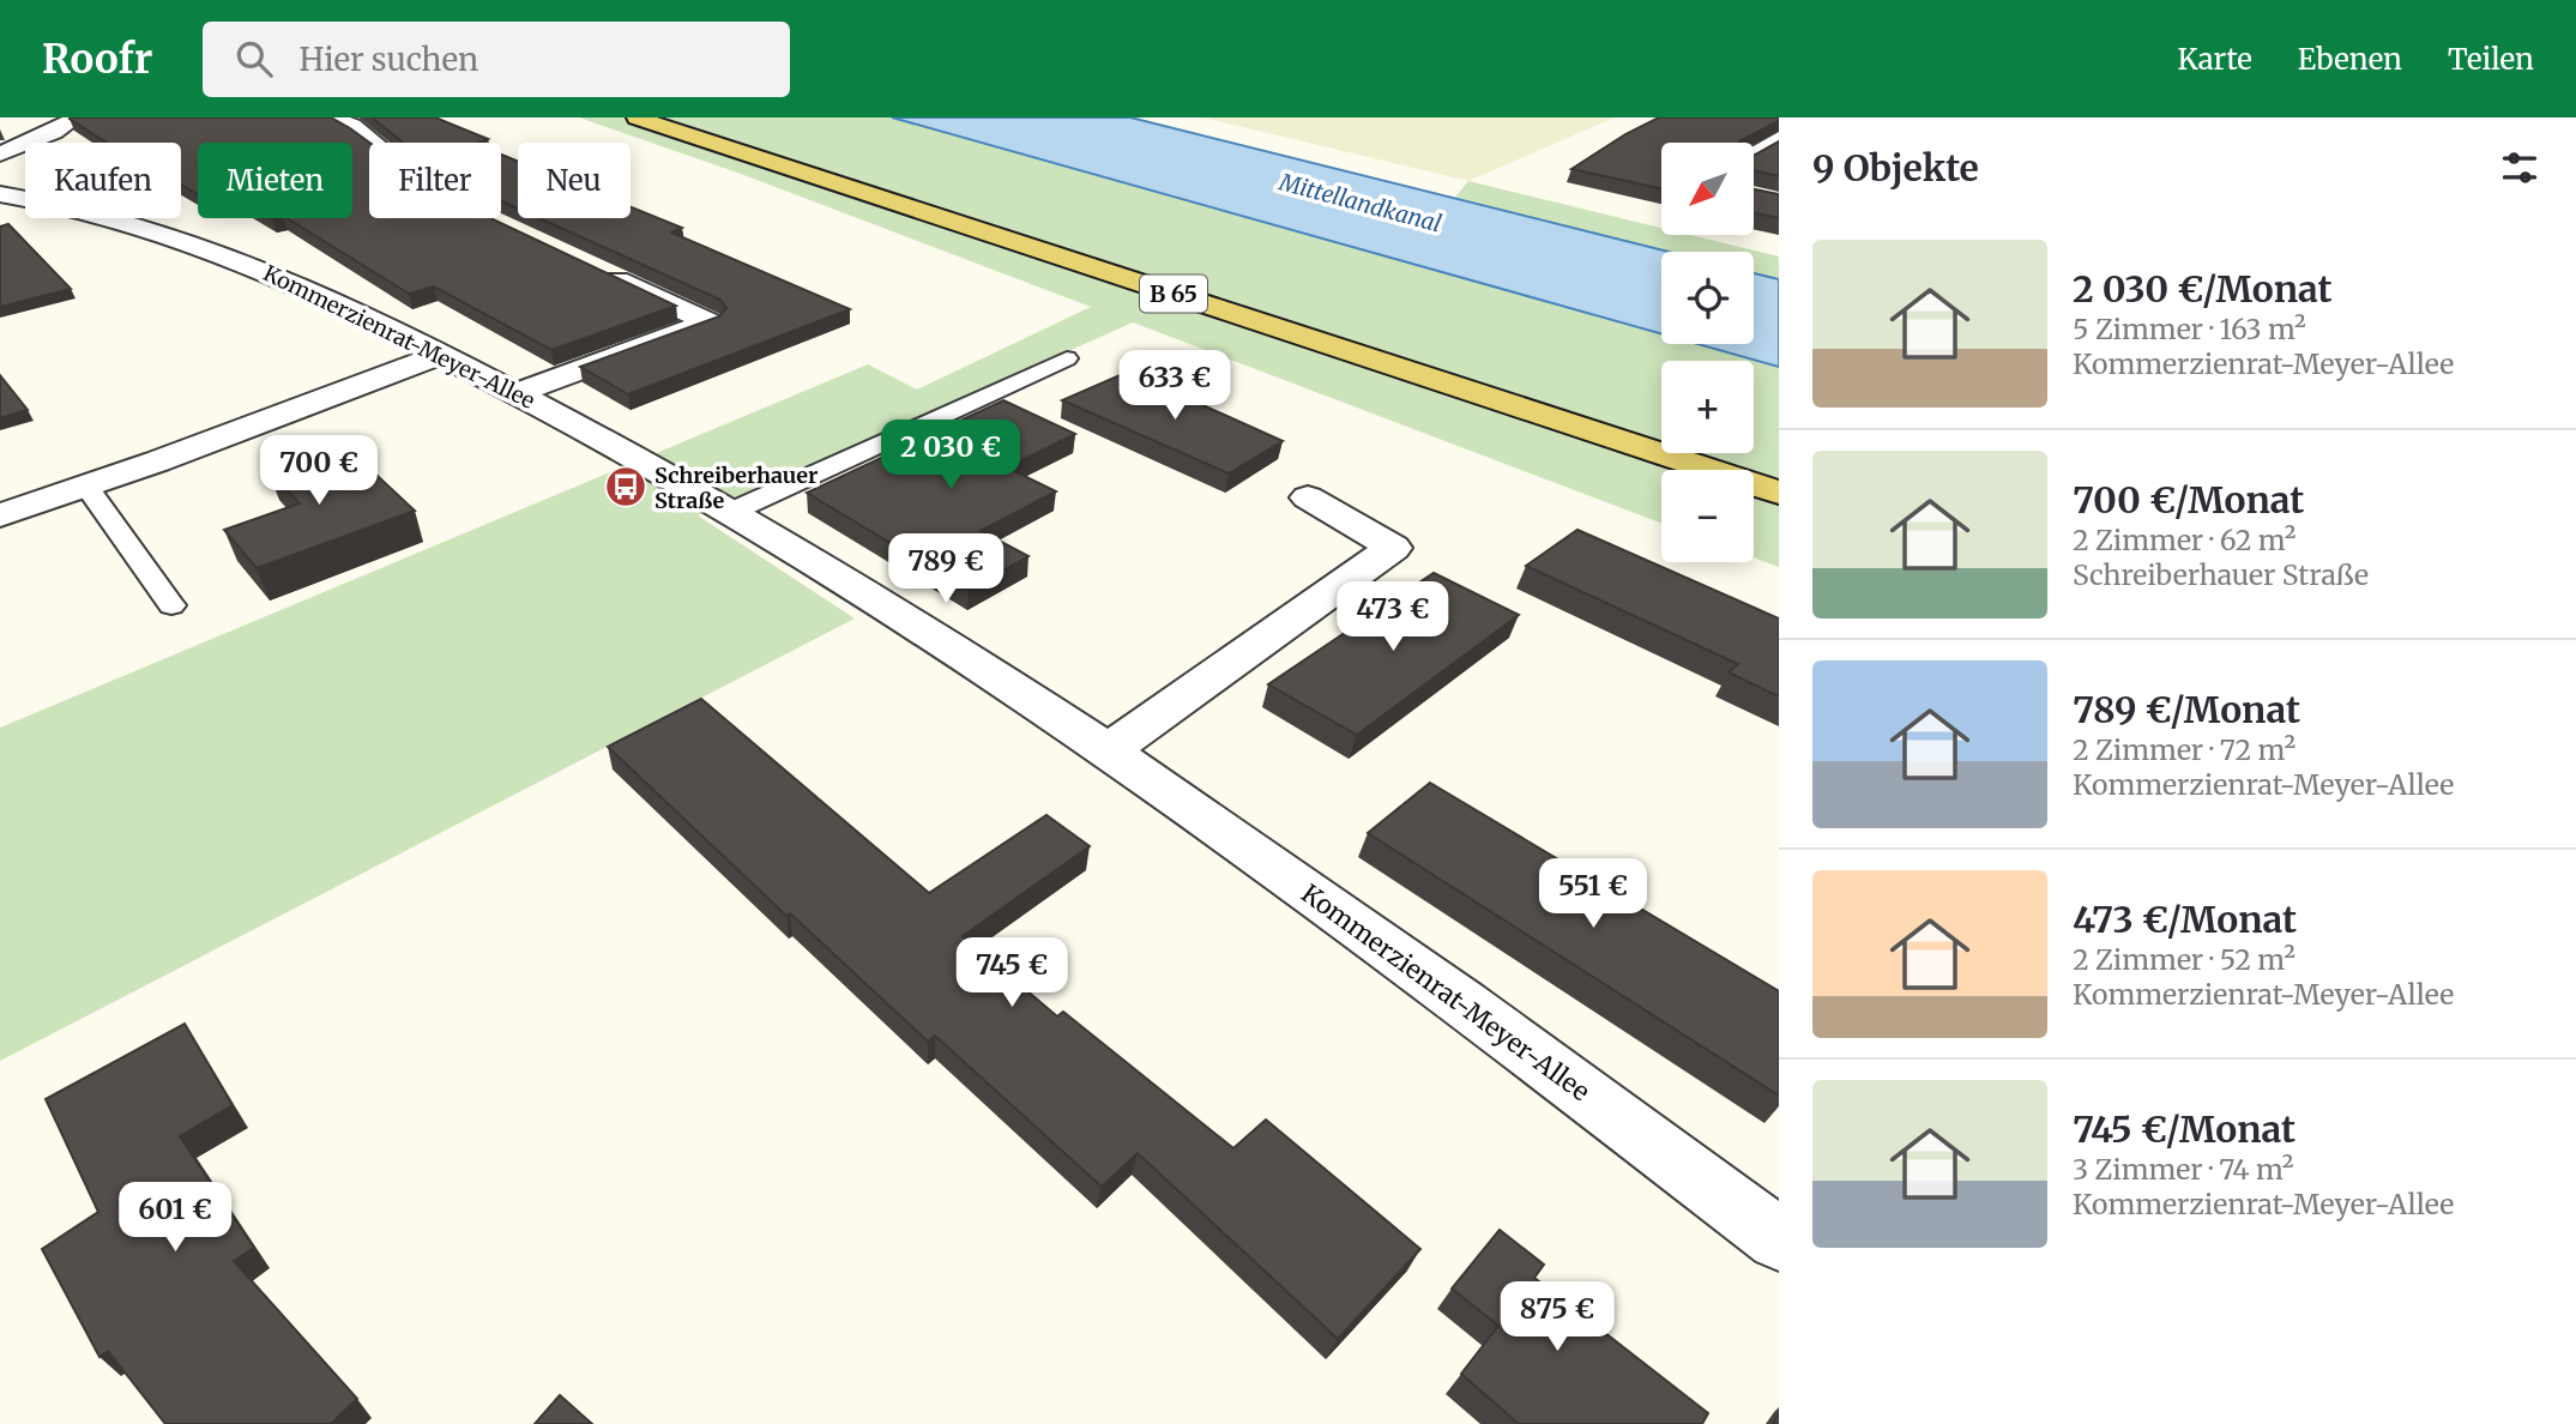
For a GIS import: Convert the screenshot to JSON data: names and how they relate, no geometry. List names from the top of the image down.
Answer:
{
  "streets": {
    "main road": ["B 65"],
    "street": ["Kommerzienrat-Meyer-Allee"]
  },
  "water": ["Mittellandkanal"],
  "places": {
    "bus stop": ["Schreiberhauer Straße"]
  },
  "north": "bottom left",
  "page": {
    "header": "Roofr",
    "search": "Hier suchen",
    "nav": ["Karte", "Ebenen", "Teilen"],
    "heading": "9 Objekte",
    "map_buttons": ["+", "−"],
    "chip": [
      "Kaufen",
      "Mieten",
      "Filter",
      "Neu"
    ],
    "list": [
      {
        "name": "2 030 €/Monat",
        "note": "5 Zimmer · 163 m² · Kommerzienrat-Meyer-Allee"
      },
      {
        "name": "700 €/Monat",
        "note": "2 Zimmer · 62 m² · Schreiberhauer Straße"
      },
      {
        "name": "789 €/Monat",
        "note": "2 Zimmer · 72 m² · Kommerzienrat-Meyer-Allee"
      },
      {
        "name": "473 €/Monat",
        "note": "2 Zimmer · 52 m² · Kommerzienrat-Meyer-Allee"
      },
      {
        "name": "745 €/Monat",
        "note": "3 Zimmer · 74 m² · Kommerzienrat-Meyer-Allee"
      }
    ],
    "price": [
      "633 €",
      "2 030 €",
      "700 €",
      "789 €",
      "473 €",
      "551 €",
      "745 €",
      "601 €",
      "875 €"
    ]
  }
}
